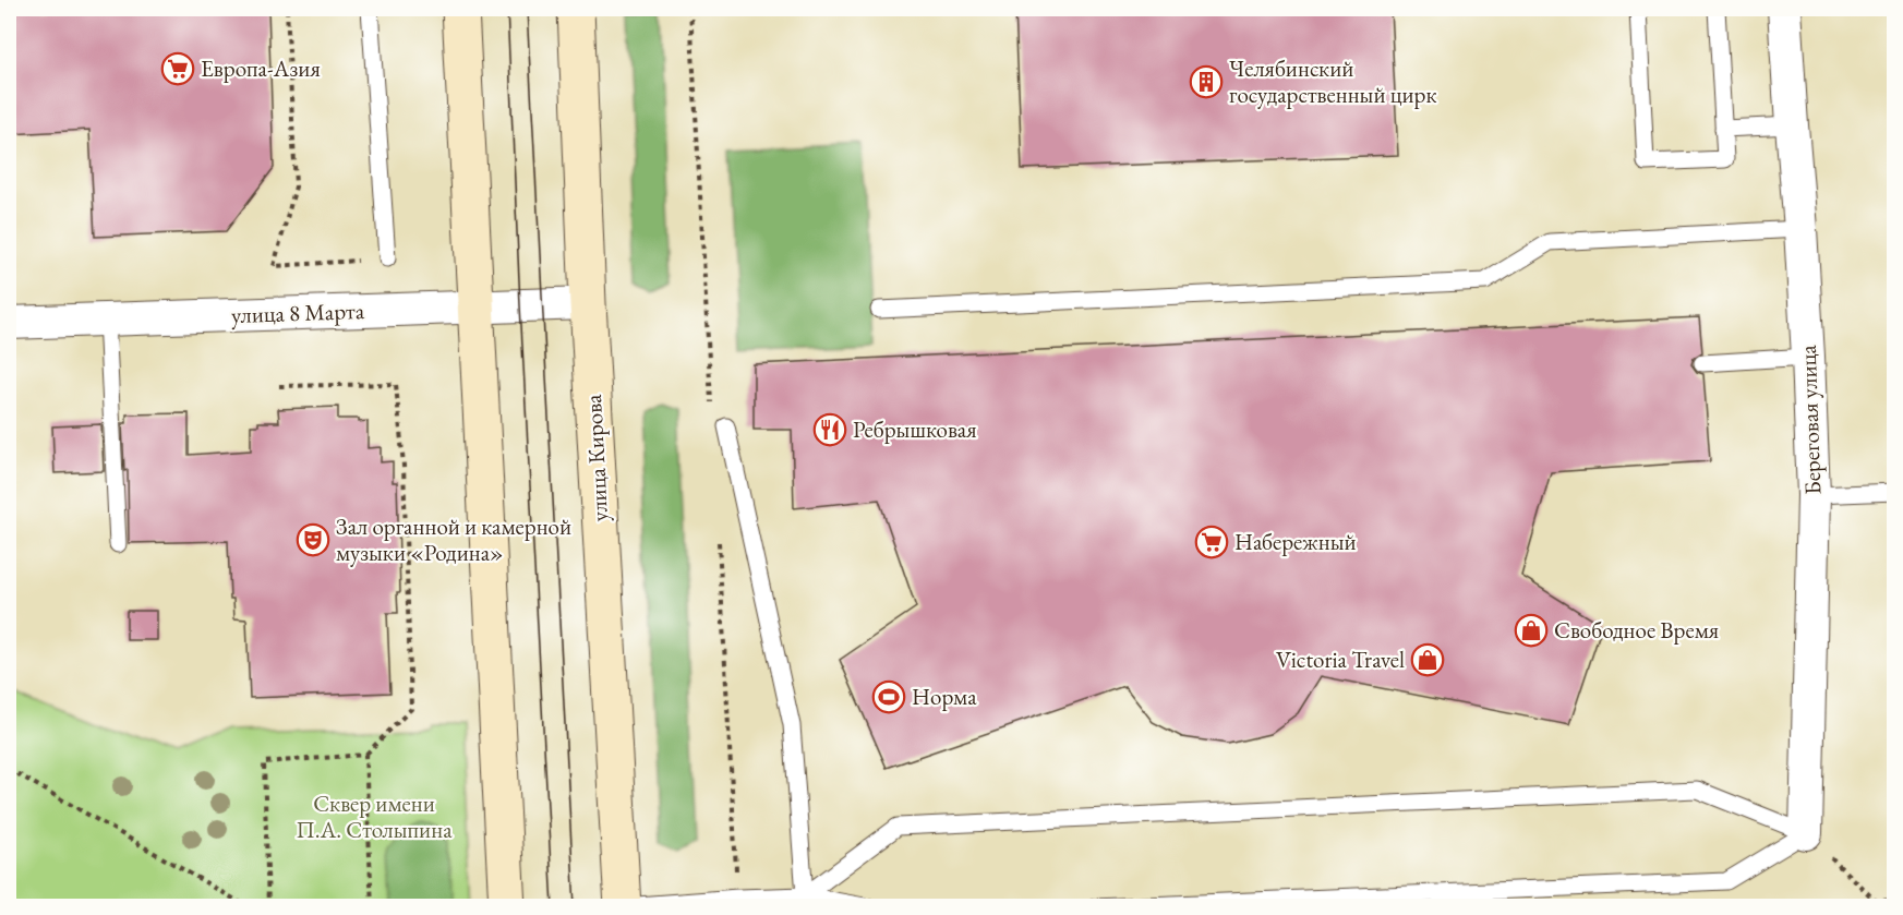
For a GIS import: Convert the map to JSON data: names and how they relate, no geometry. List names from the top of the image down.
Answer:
{
  "streets": {
    "main road": ["улица Кирова"],
    "street": ["улица 8 Марта", "Береговая улица"]
  },
  "crossings": [
    ["улица 8 Марта", "улица Кирова"]
  ],
  "parks": ["Сквер имени П.А. Столыпина"],
  "places": {
    "supermarket": ["Европа-Азия", "Набережный"],
    "building": ["Челябинский государственный цирк"],
    "restaurant": ["Ребрышковая"],
    "theatre": ["Зал органной и камерной музыки «Родина»"],
    "shop": ["Свободное Время", "Victoria Travel"],
    "sports": ["Норма"]
  }
}
